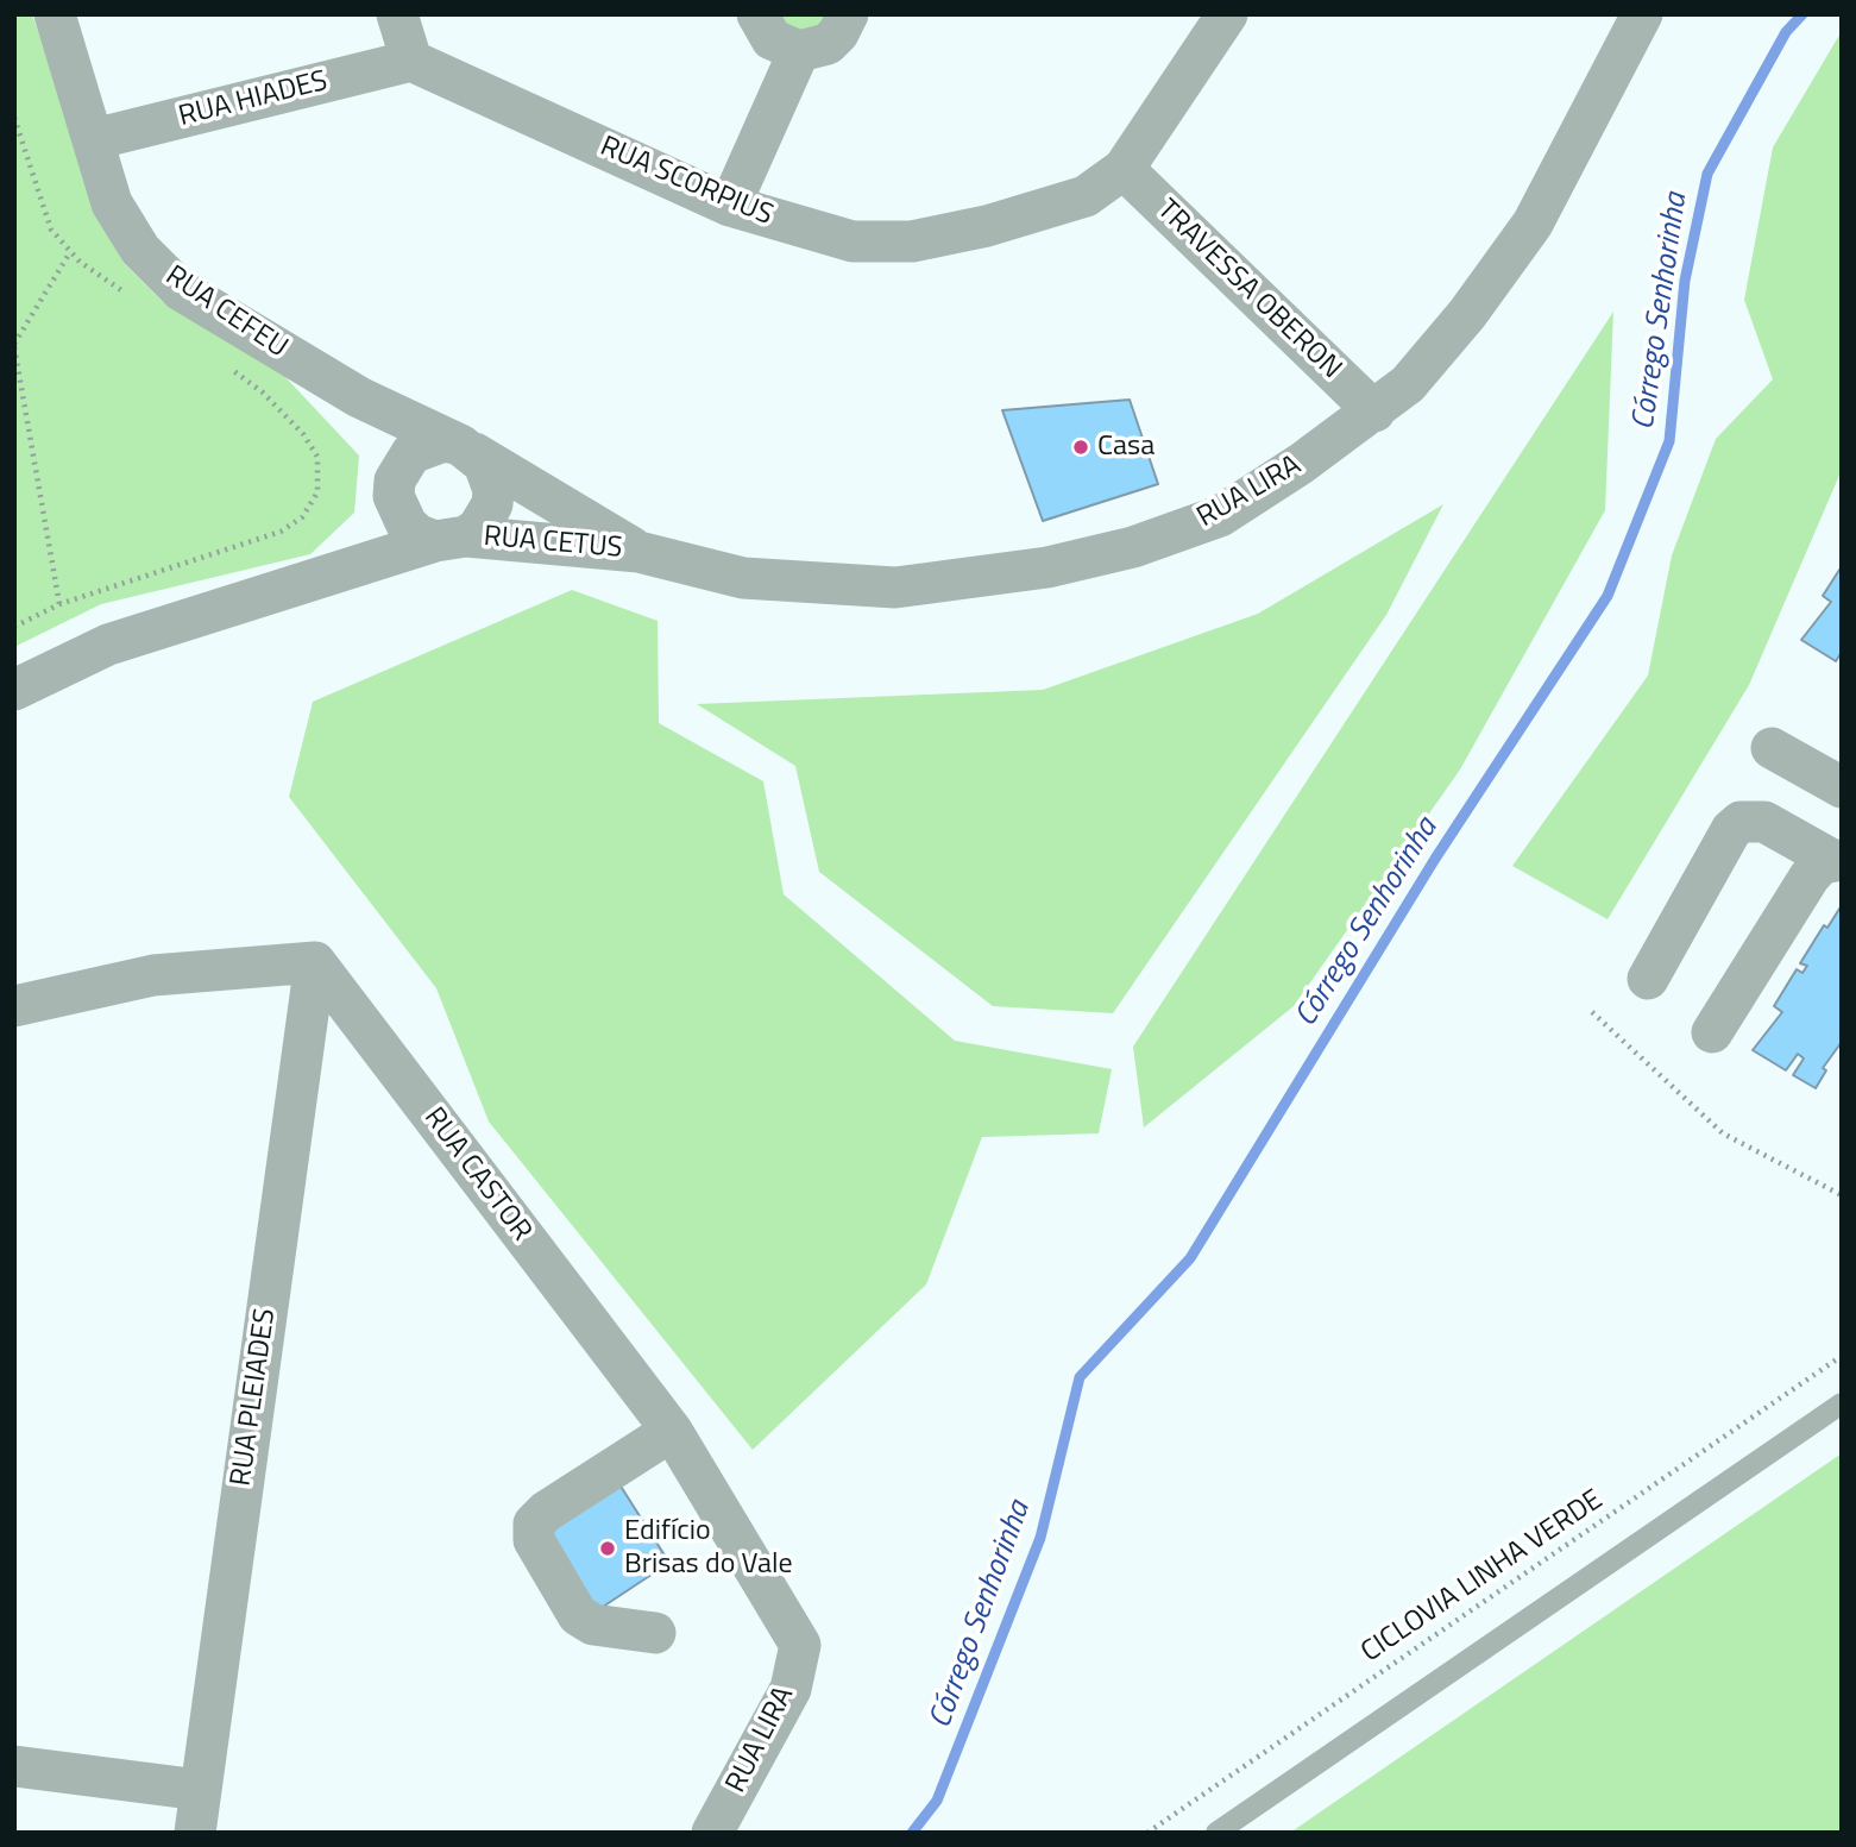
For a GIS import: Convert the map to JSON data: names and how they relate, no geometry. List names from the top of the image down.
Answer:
{
  "streets": {
    "street": [
      "RUA HIADES",
      "RUA SCORPIUS",
      "TRAVESSA OBERON",
      "RUA CEFEU",
      "RUA LIRA",
      "RUA CETUS",
      "RUA CASTOR",
      "RUA PLEIADES"
    ],
    "path": ["CICLOVIA LINHA VERDE"]
  },
  "crossings": [
    ["RUA HIADES", "RUA SCORPIUS"],
    ["RUA HIADES", "RUA CEFEU"],
    ["RUA SCORPIUS", "TRAVESSA OBERON"],
    ["TRAVESSA OBERON", "RUA LIRA"],
    ["RUA CEFEU", "RUA LIRA"],
    ["RUA CEFEU", "RUA CETUS"],
    ["RUA LIRA", "RUA CETUS"],
    ["RUA LIRA", "RUA CASTOR"],
    ["RUA CASTOR", "RUA PLEIADES"]
  ],
  "water": ["Córrego Senhorinha"],
  "places": ["Casa", "Edifício Brisas do Vale"]
}
